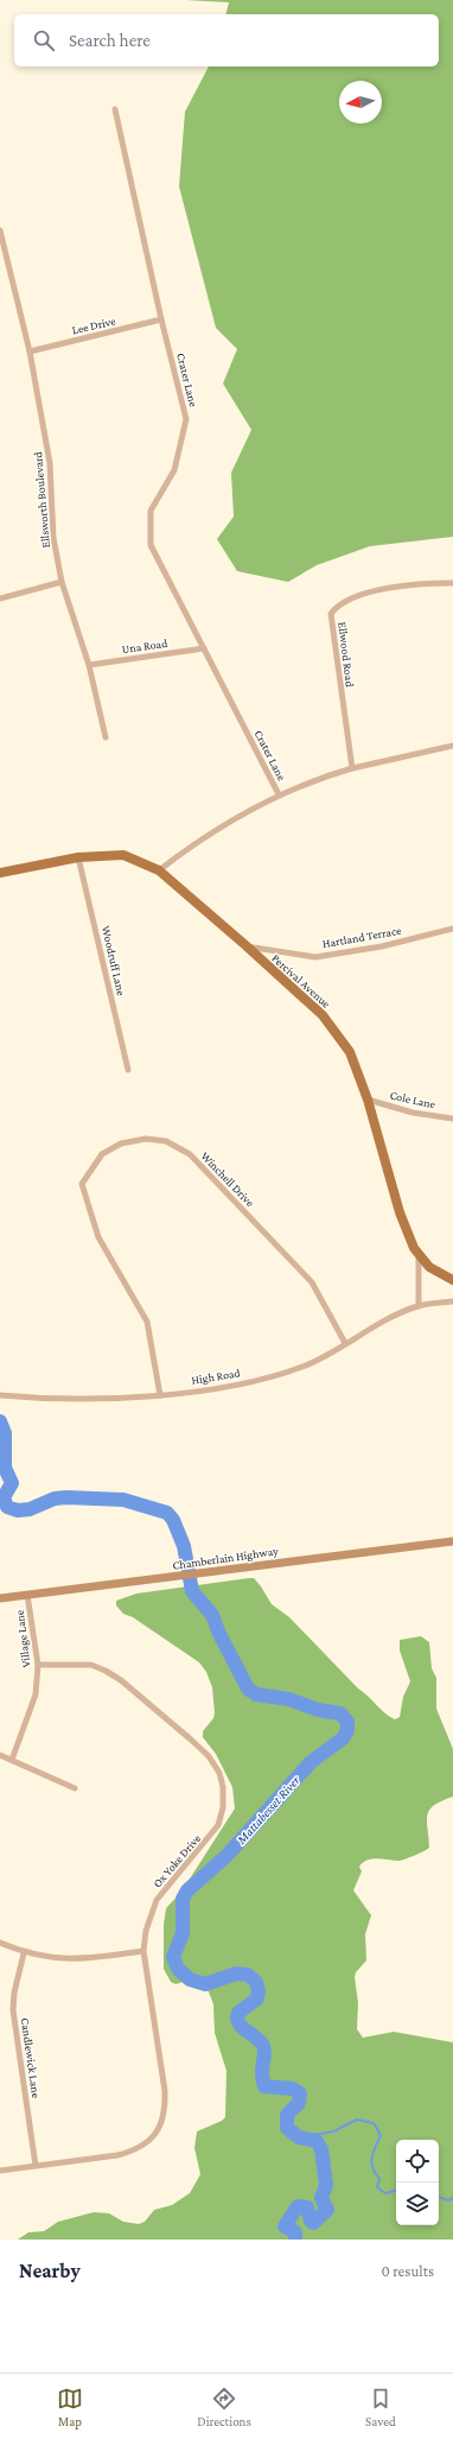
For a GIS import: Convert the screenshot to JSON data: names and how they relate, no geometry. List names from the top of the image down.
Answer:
{
  "streets": {
    "main road": ["Percival Avenue", "Chamberlain Highway"],
    "street": [
      "Lee Drive",
      "Crater Lane",
      "Ellsworth Boulevard",
      "Una Road",
      "Ellwood Road",
      "Hartland Terrace",
      "Woodruff Lane",
      "Cole Lane",
      "Winchell Drive",
      "High Road",
      "Village Lane",
      "Ox Yoke Drive",
      "Candlewick Lane"
    ]
  },
  "crossings": [
    ["Lee Drive", "Crater Lane"],
    ["Lee Drive", "Ellsworth Boulevard"],
    ["Crater Lane", "Una Road"],
    ["Ellsworth Boulevard", "Una Road"],
    ["Hartland Terrace", "Percival Avenue"],
    ["Woodruff Lane", "Percival Avenue"],
    ["Percival Avenue", "Cole Lane"],
    ["Winchell Drive", "High Road"],
    ["Chamberlain Highway", "Village Lane"],
    ["Village Lane", "Ox Yoke Drive"],
    ["Ox Yoke Drive", "Candlewick Lane"]
  ],
  "water": ["Mattabesset River"],
  "north": "left",
  "page": {
    "search": "Search here",
    "heading": ["Nearby", "0 results"],
    "nav": ["Map", "Directions", "Saved"]
  }
}
